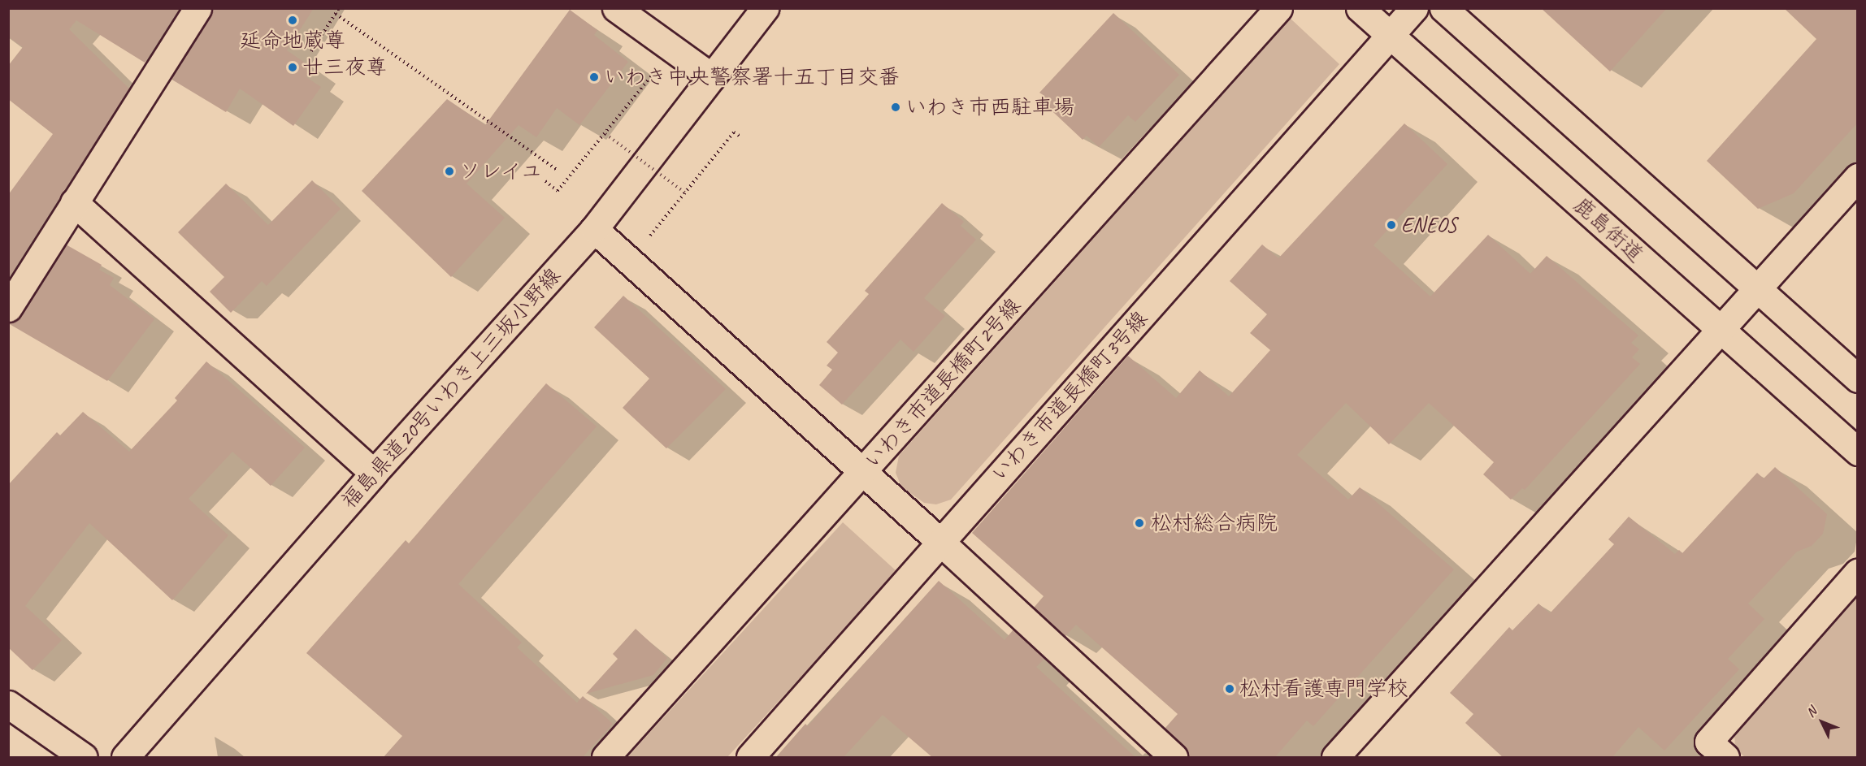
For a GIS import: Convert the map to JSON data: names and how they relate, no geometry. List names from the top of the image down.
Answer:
{
  "streets": {
    "street": [
      "鹿島街道",
      "いわき市道長橋町2号線",
      "福島県道20号いわき上三坂小野線",
      "いわき市道長橋町3号線"
    ]
  },
  "crossings": [
    ["鹿島街道", "いわき市道長橋町3号線"]
  ],
  "places": [
    "延命地蔵尊",
    "廿三夜尊",
    "いわき中央警察署十五丁目交番",
    "いわき市西駐車場",
    "ソレイユ",
    "ENEOS",
    "松村総合病院",
    "松村看護専門学校"
  ],
  "north": "top left"
}
